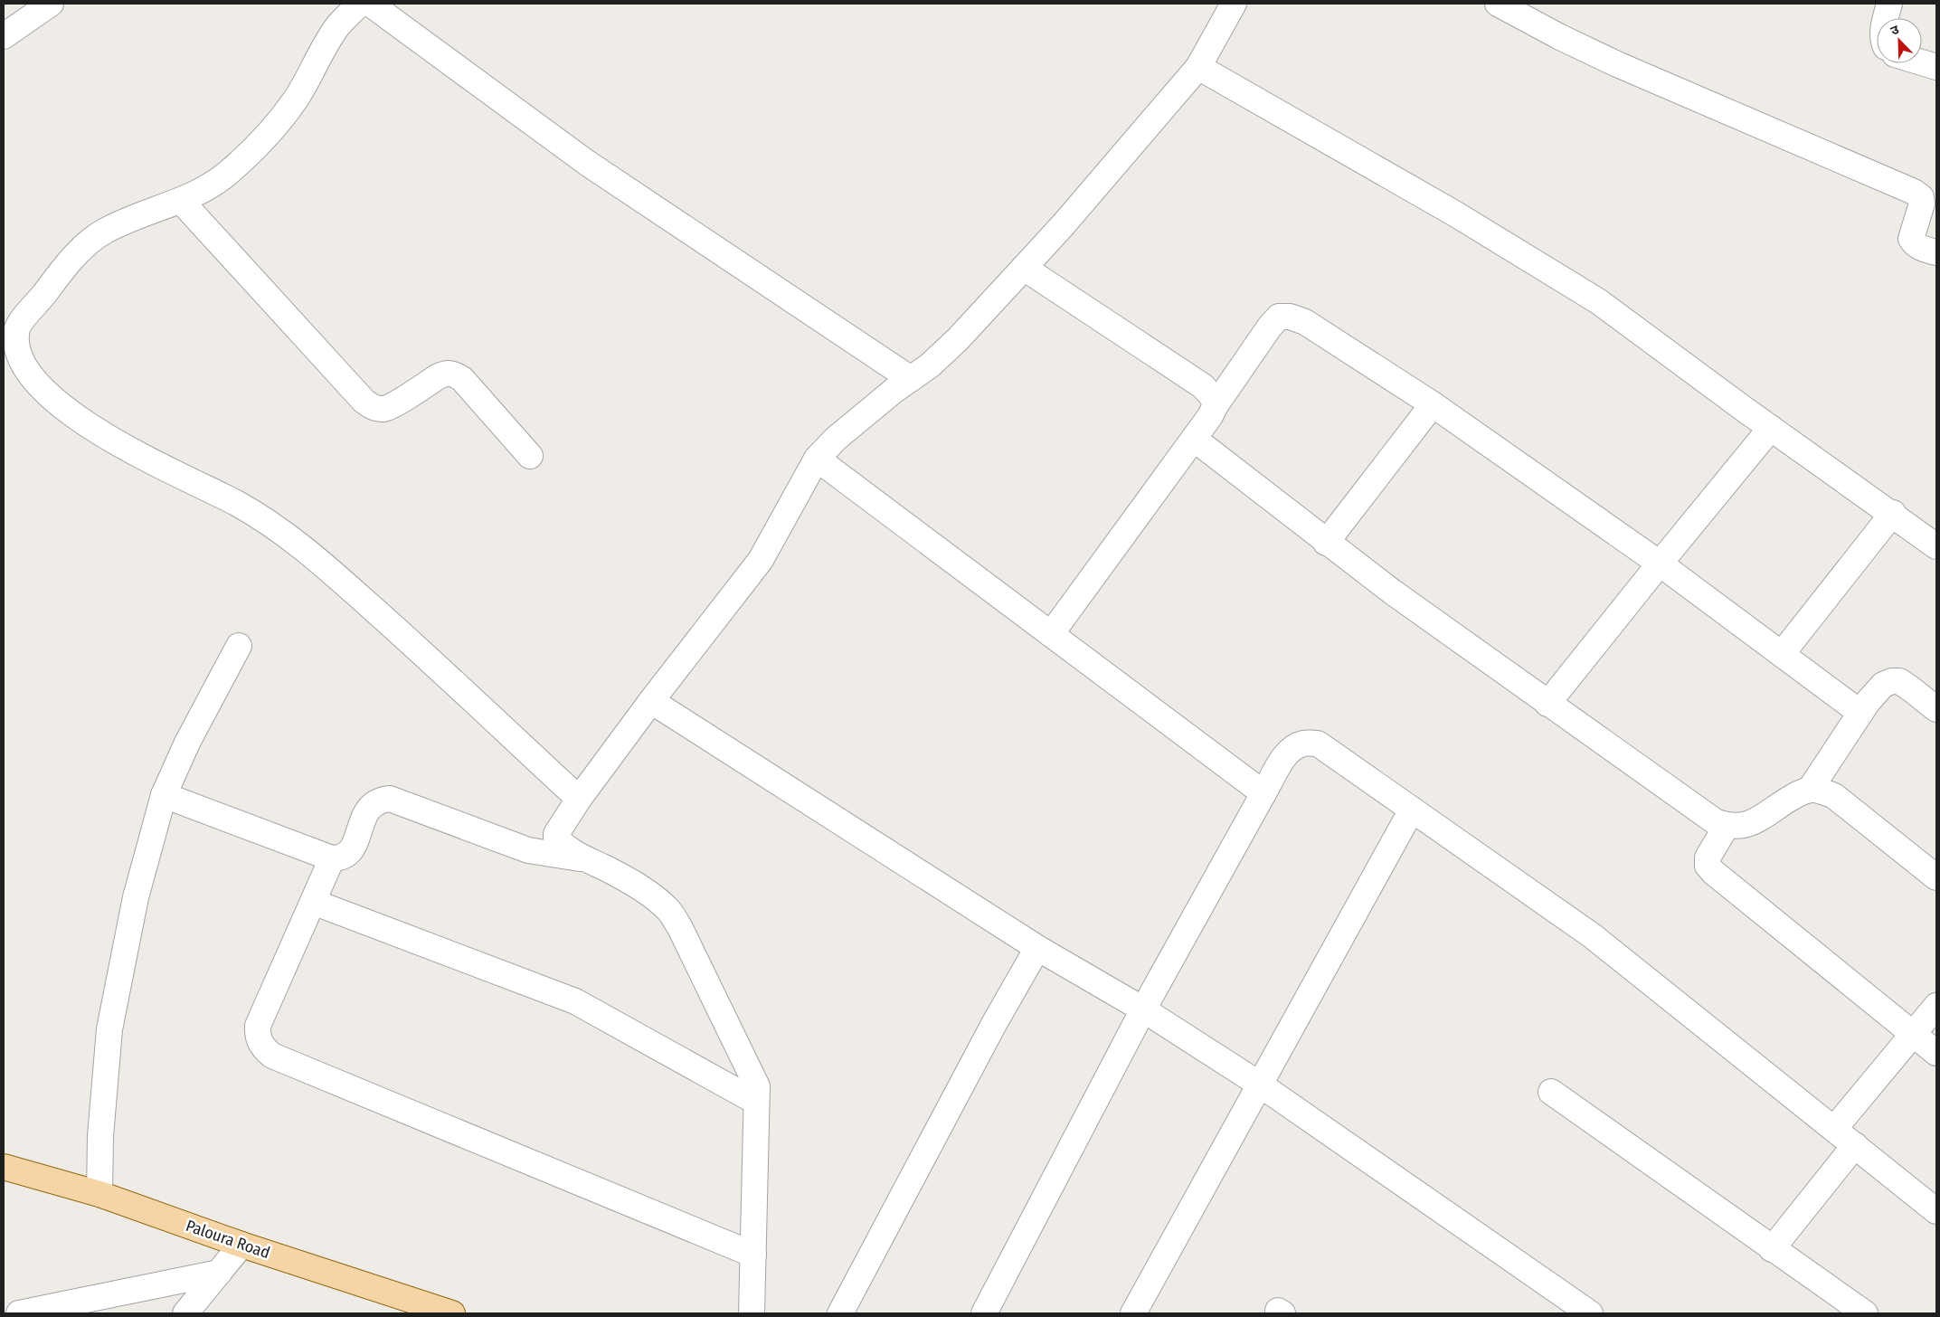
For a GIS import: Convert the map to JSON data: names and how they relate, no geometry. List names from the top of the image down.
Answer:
{
  "streets": {
    "main road": ["Paloura Road"]
  },
  "north": "top left"
}
